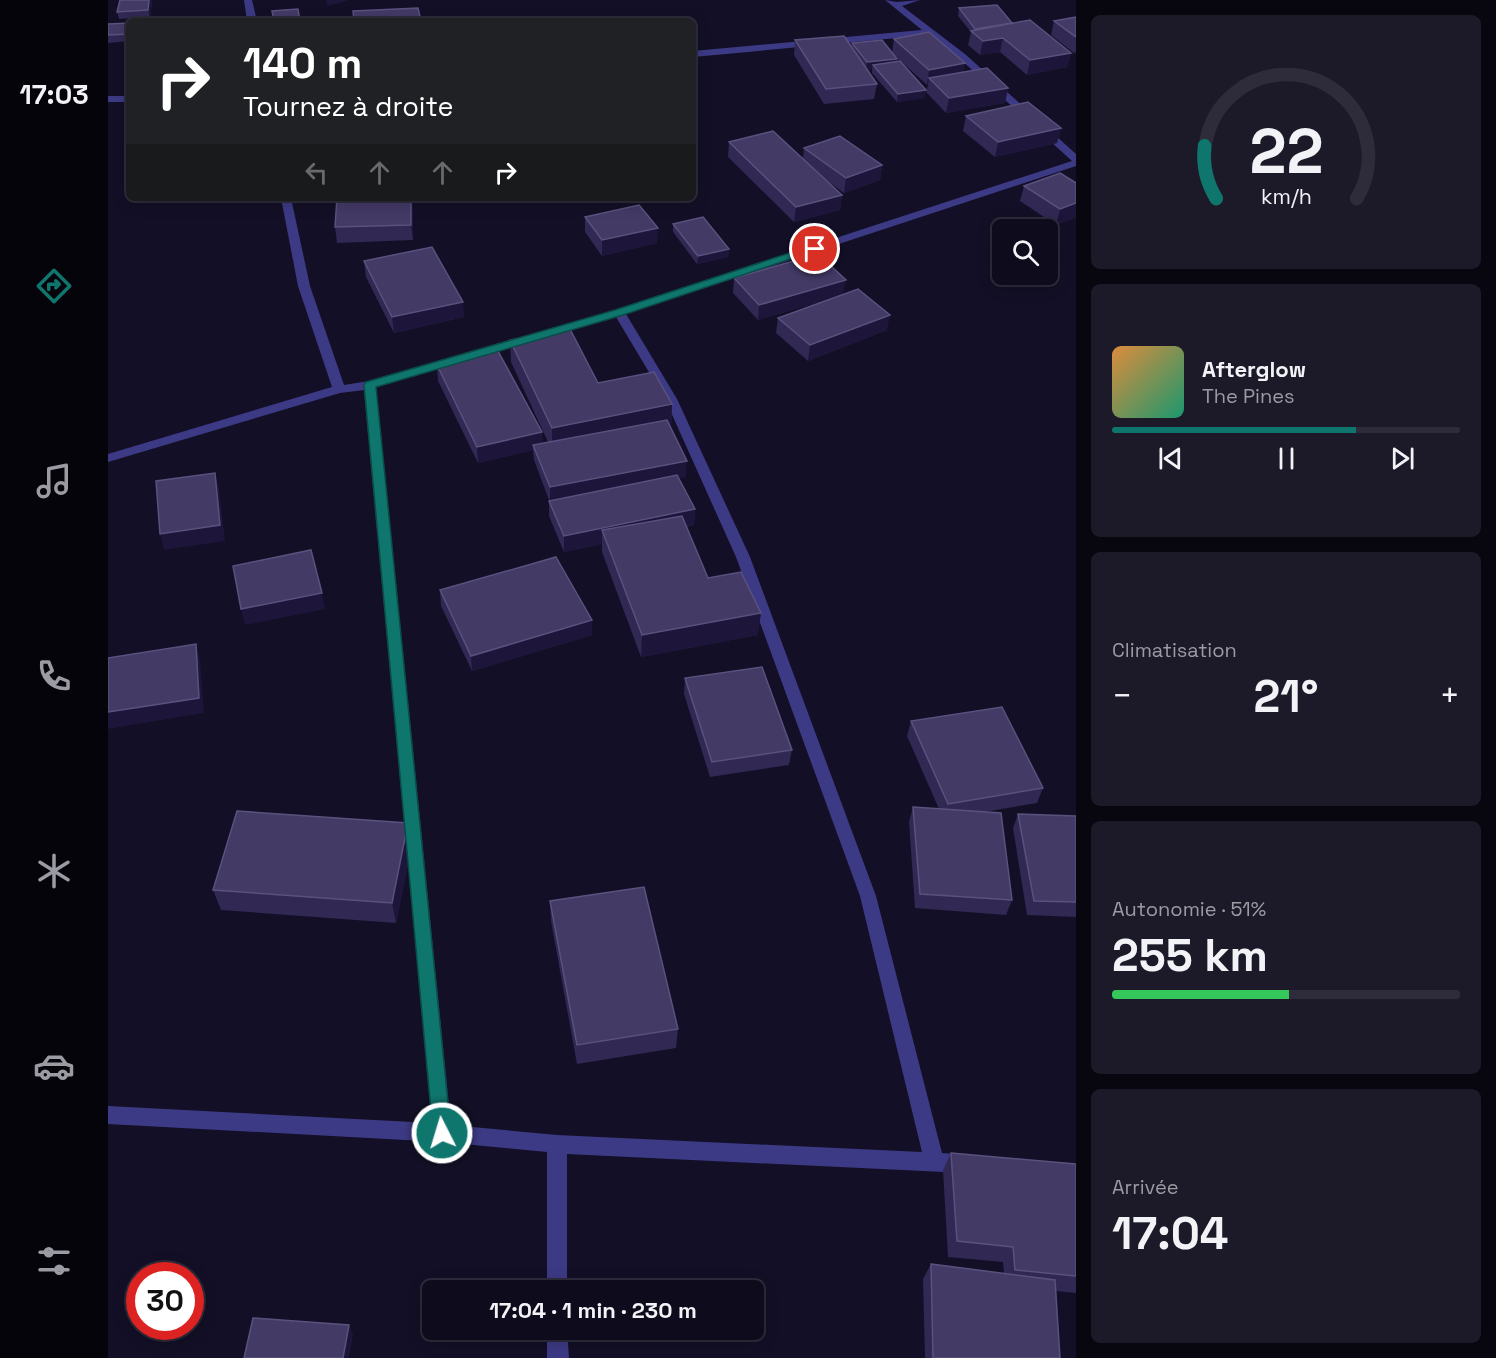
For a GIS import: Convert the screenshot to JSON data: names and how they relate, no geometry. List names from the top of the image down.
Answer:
{
  "page": {
    "tabs": "17:03",
    "turn": ["140 m", "Tournez à droite"],
    "song": ["Afterglow", "The Pines"],
    "tile": [
      "Climatisation",
      ["Autonomie · 51%", "255 km"],
      ["Arrivée", "17:04"]
    ],
    "heat": ["−", "21°", "+"],
    "limit": "30",
    "trip": "17:04 · 1 min · 230 m",
    "gauge": ["22", "km/h"]
  }
}
